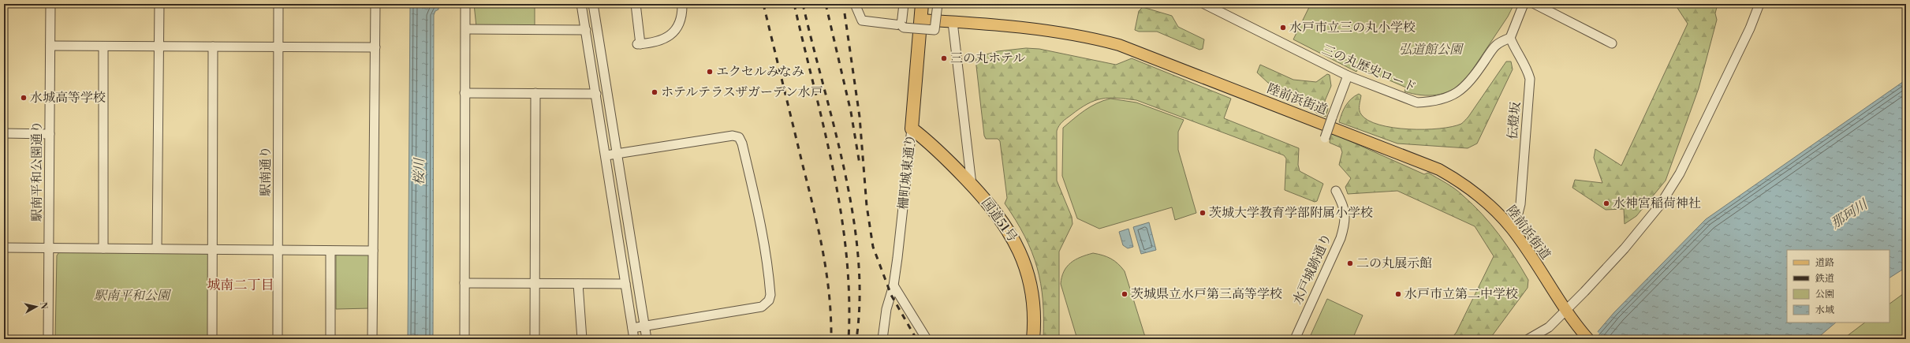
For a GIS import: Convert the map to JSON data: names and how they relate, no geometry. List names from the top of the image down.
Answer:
{
  "streets": {
    "highway": ["柵町城東通り", "国道51号"],
    "main road": ["陸前浜街道"],
    "street": [
      "三の丸歴史ロード",
      "伝燈坂",
      "駅南平和公園通り",
      "駅南通り",
      "水戸城跡通り"
    ]
  },
  "crossings": [
    ["三の丸歴史ロード", "伝燈坂"],
    ["陸前浜街道", "伝燈坂"],
    ["陸前浜街道", "柵町城東通り"],
    ["柵町城東通り", "国道51号"]
  ],
  "districts": ["城南二丁目"],
  "water": ["桜川", "那珂川"],
  "parks": ["弘道館公園", "駅南平和公園"],
  "places": [
    "水戸市立三の丸小学校",
    "三の丸ホテル",
    "エクセルみなみ",
    "ホテルテラスザガーデン水戸",
    "水城高等学校",
    "水神宮稲荷神社",
    "茨城大学教育学部附属小学校",
    "二の丸展示館",
    "茨城県立水戸第三高等学校",
    "水戸市立第二中学校"
  ],
  "legend": [
    "道路",
    "鉄道",
    "公園",
    "水域"
  ],
  "north": "right"
}
